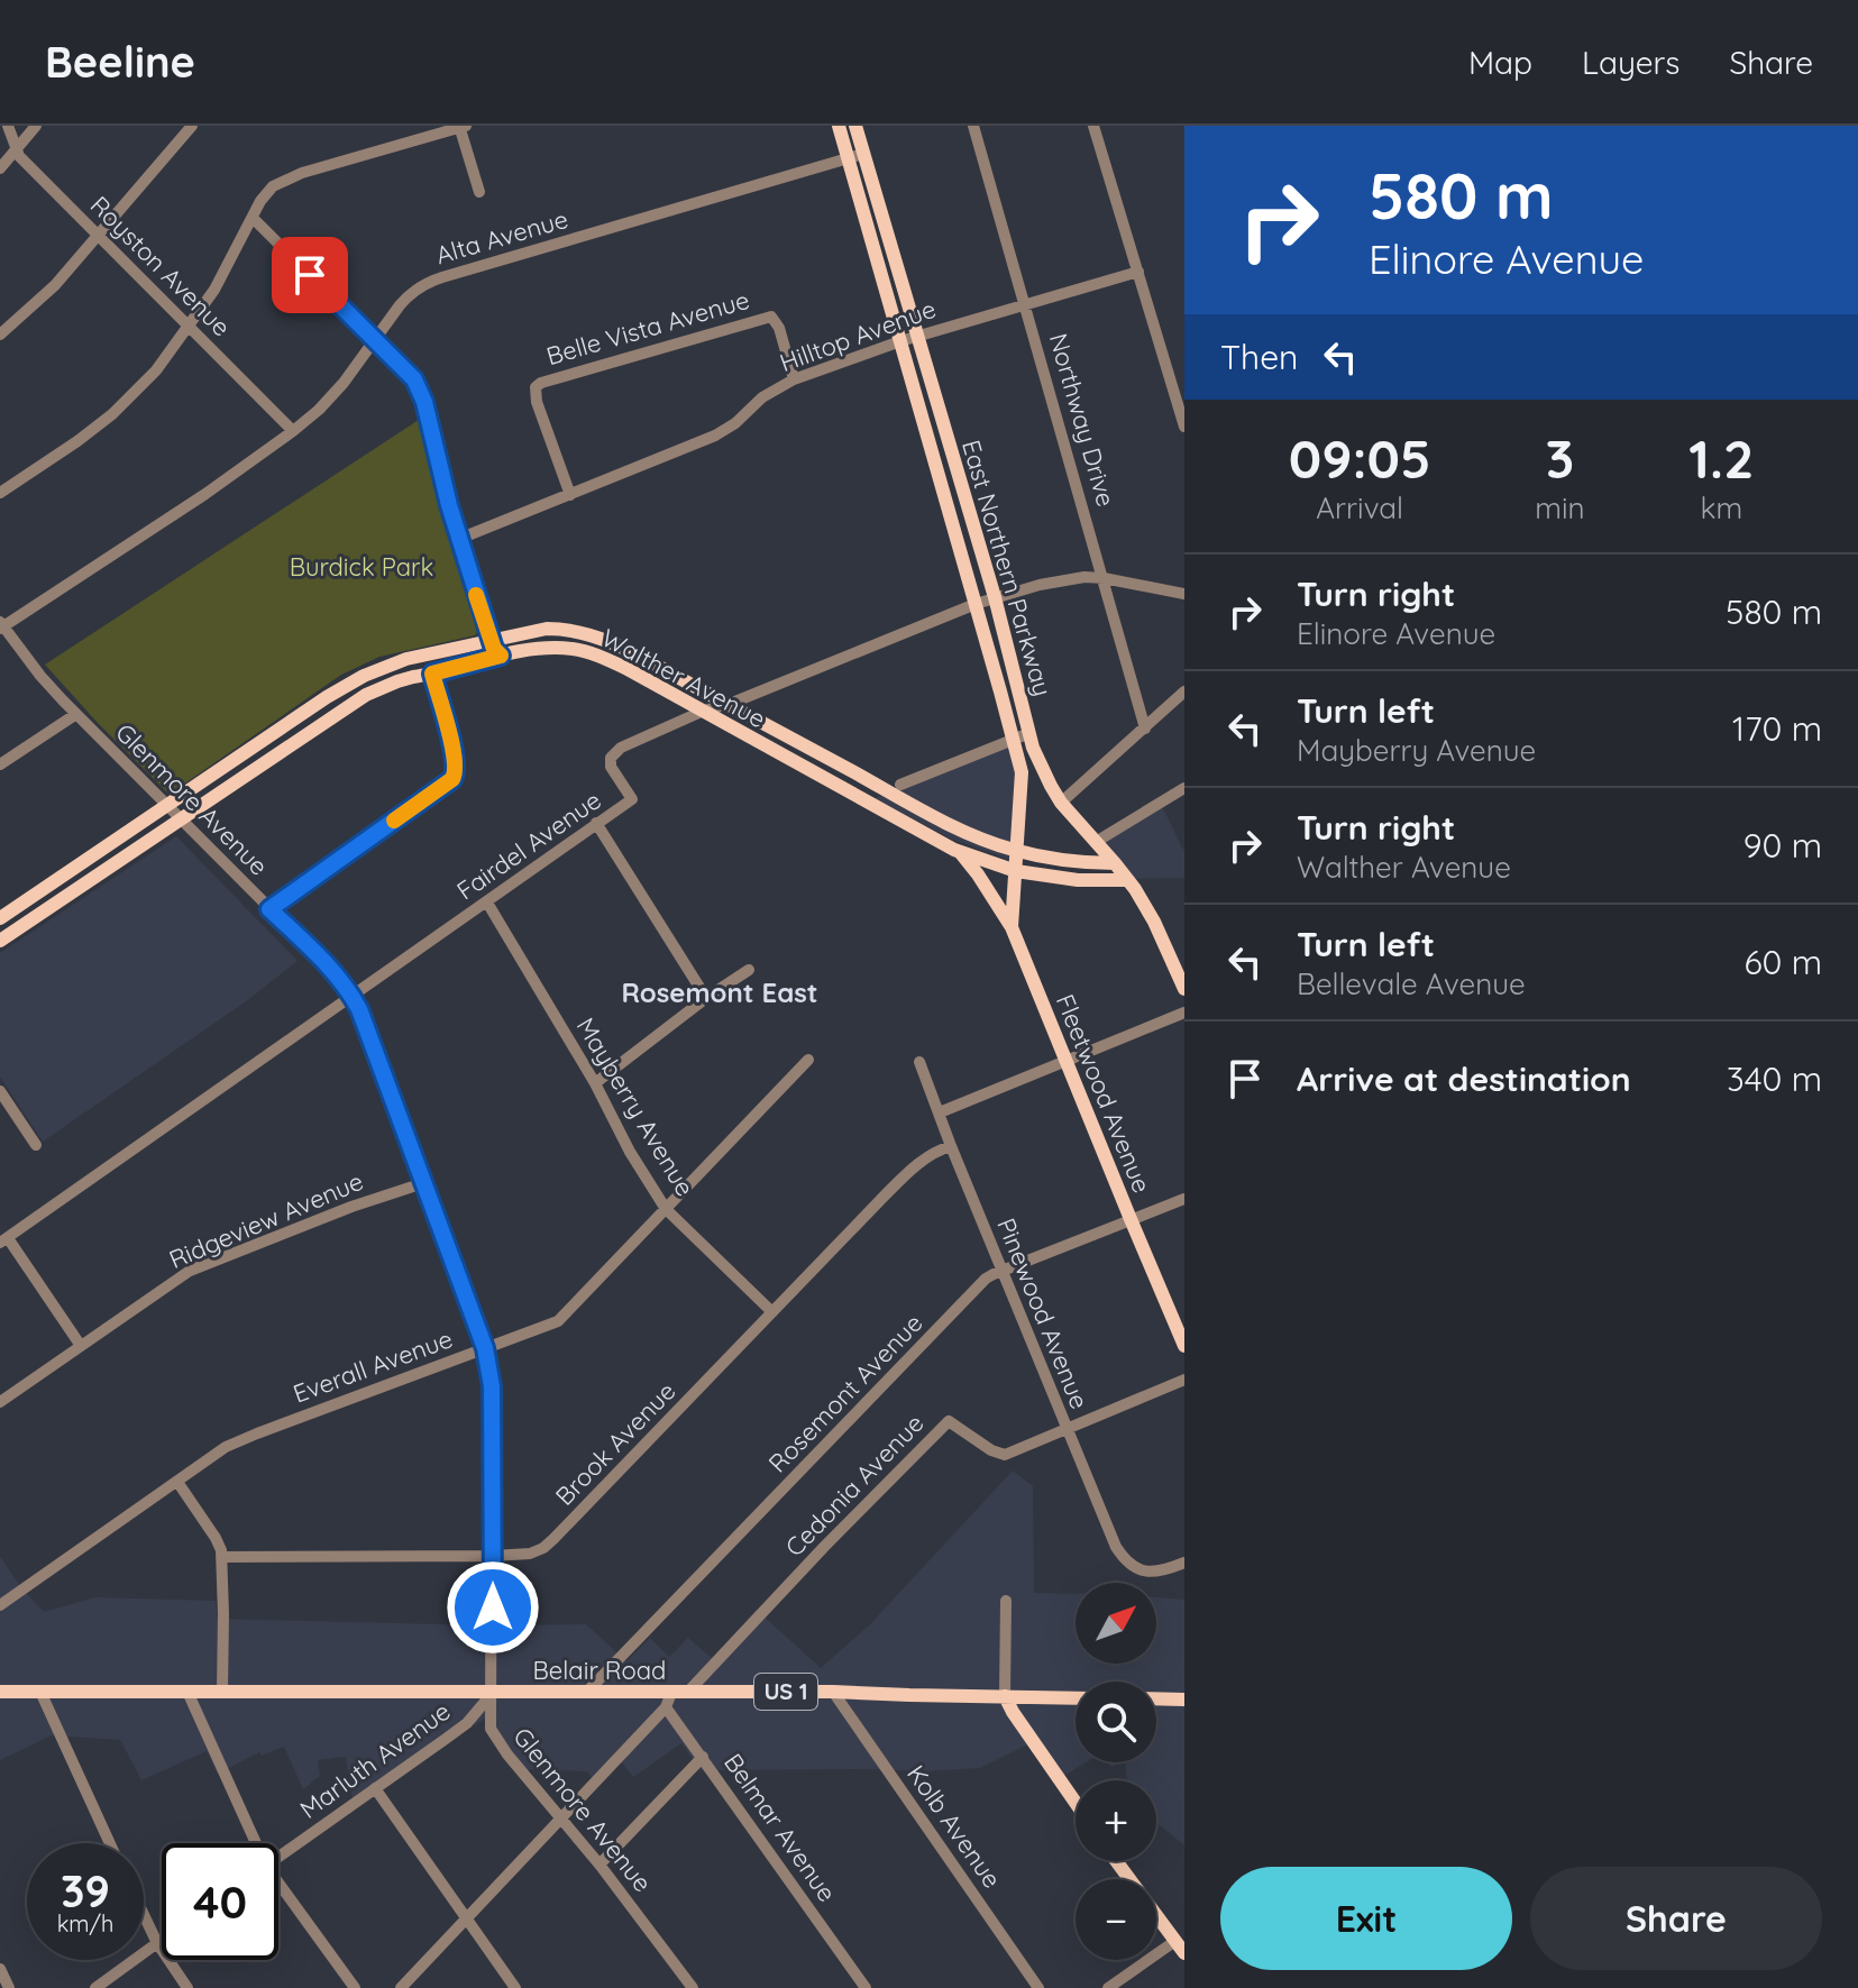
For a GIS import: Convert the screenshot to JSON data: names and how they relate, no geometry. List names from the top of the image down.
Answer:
{
  "streets": {
    "main road": [
      "East Northern Parkway",
      "Walther Avenue",
      "Fleetwood Avenue",
      "Belair Road",
      "US 1"
    ],
    "street": [
      "Alta Avenue",
      "Royston Avenue",
      "Belle Vista Avenue",
      "Hilltop Avenue",
      "Northway Drive",
      "Glenmore Avenue",
      "Fairdel Avenue",
      "Mayberry Avenue",
      "Ridgeview Avenue",
      "Pinewood Avenue",
      "Everall Avenue",
      "Rosemont Avenue",
      "Brook Avenue",
      "Cedonia Avenue",
      "Marluth Avenue",
      "Kolb Avenue",
      "Belmar Avenue"
    ]
  },
  "crossings": [
    ["Alta Avenue", "Royston Avenue"],
    ["Alta Avenue", "East Northern Parkway"],
    ["Alta Avenue", "Glenmore Avenue"],
    ["Belle Vista Avenue", "Hilltop Avenue"],
    ["Hilltop Avenue", "Northway Drive"],
    ["Hilltop Avenue", "East Northern Parkway"],
    ["Northway Drive", "Fairdel Avenue"],
    ["East Northern Parkway", "Walther Avenue"],
    ["East Northern Parkway", "Fairdel Avenue"],
    ["East Northern Parkway", "Fleetwood Avenue"],
    ["Walther Avenue", "Glenmore Avenue"],
    ["Walther Avenue", "Fairdel Avenue"],
    ["Walther Avenue", "Fleetwood Avenue"],
    ["Glenmore Avenue", "Fairdel Avenue"],
    ["Glenmore Avenue", "Ridgeview Avenue"],
    ["Glenmore Avenue", "Everall Avenue"],
    ["Glenmore Avenue", "Brook Avenue"],
    ["Glenmore Avenue", "Belair Road"],
    ["Glenmore Avenue", "Marluth Avenue"],
    ["Fairdel Avenue", "Mayberry Avenue"],
    ["Fleetwood Avenue", "Rosemont Avenue"],
    ["Mayberry Avenue", "Everall Avenue"],
    ["Mayberry Avenue", "Brook Avenue"],
    ["Pinewood Avenue", "Rosemont Avenue"],
    ["Pinewood Avenue", "Brook Avenue"],
    ["Pinewood Avenue", "Cedonia Avenue"],
    ["Rosemont Avenue", "Belair Road"],
    ["Cedonia Avenue", "Belair Road"],
    ["Belair Road", "Marluth Avenue"],
    ["Belair Road", "Kolb Avenue"]
  ],
  "districts": ["Rosemont East"],
  "parks": ["Burdick Park"],
  "north": "top right",
  "page": {
    "header": "Beeline",
    "nav": ["Map", "Layers", "Share"],
    "turn": ["580 m", "Elinore Avenue"],
    "then": "Then",
    "eta": [
      "09:05",
      "Arrival",
      "3",
      "min",
      "1.2",
      "km"
    ],
    "list": [
      {
        "name": "Turn right",
        "note": "Elinore Avenue",
        "value": "580 m"
      },
      {
        "name": "Turn left",
        "note": "Mayberry Avenue",
        "value": "170 m"
      },
      {
        "name": "Turn right",
        "note": "Walther Avenue",
        "value": "90 m"
      },
      {
        "name": "Turn left",
        "note": "Bellevale Avenue",
        "value": "60 m"
      },
      {
        "name": "Arrive at destination",
        "value": "340 m"
      }
    ],
    "map_buttons": ["+", "−"],
    "speed": "39 km/h",
    "limit": "40",
    "buttons": ["Exit", "Share"]
  }
}
